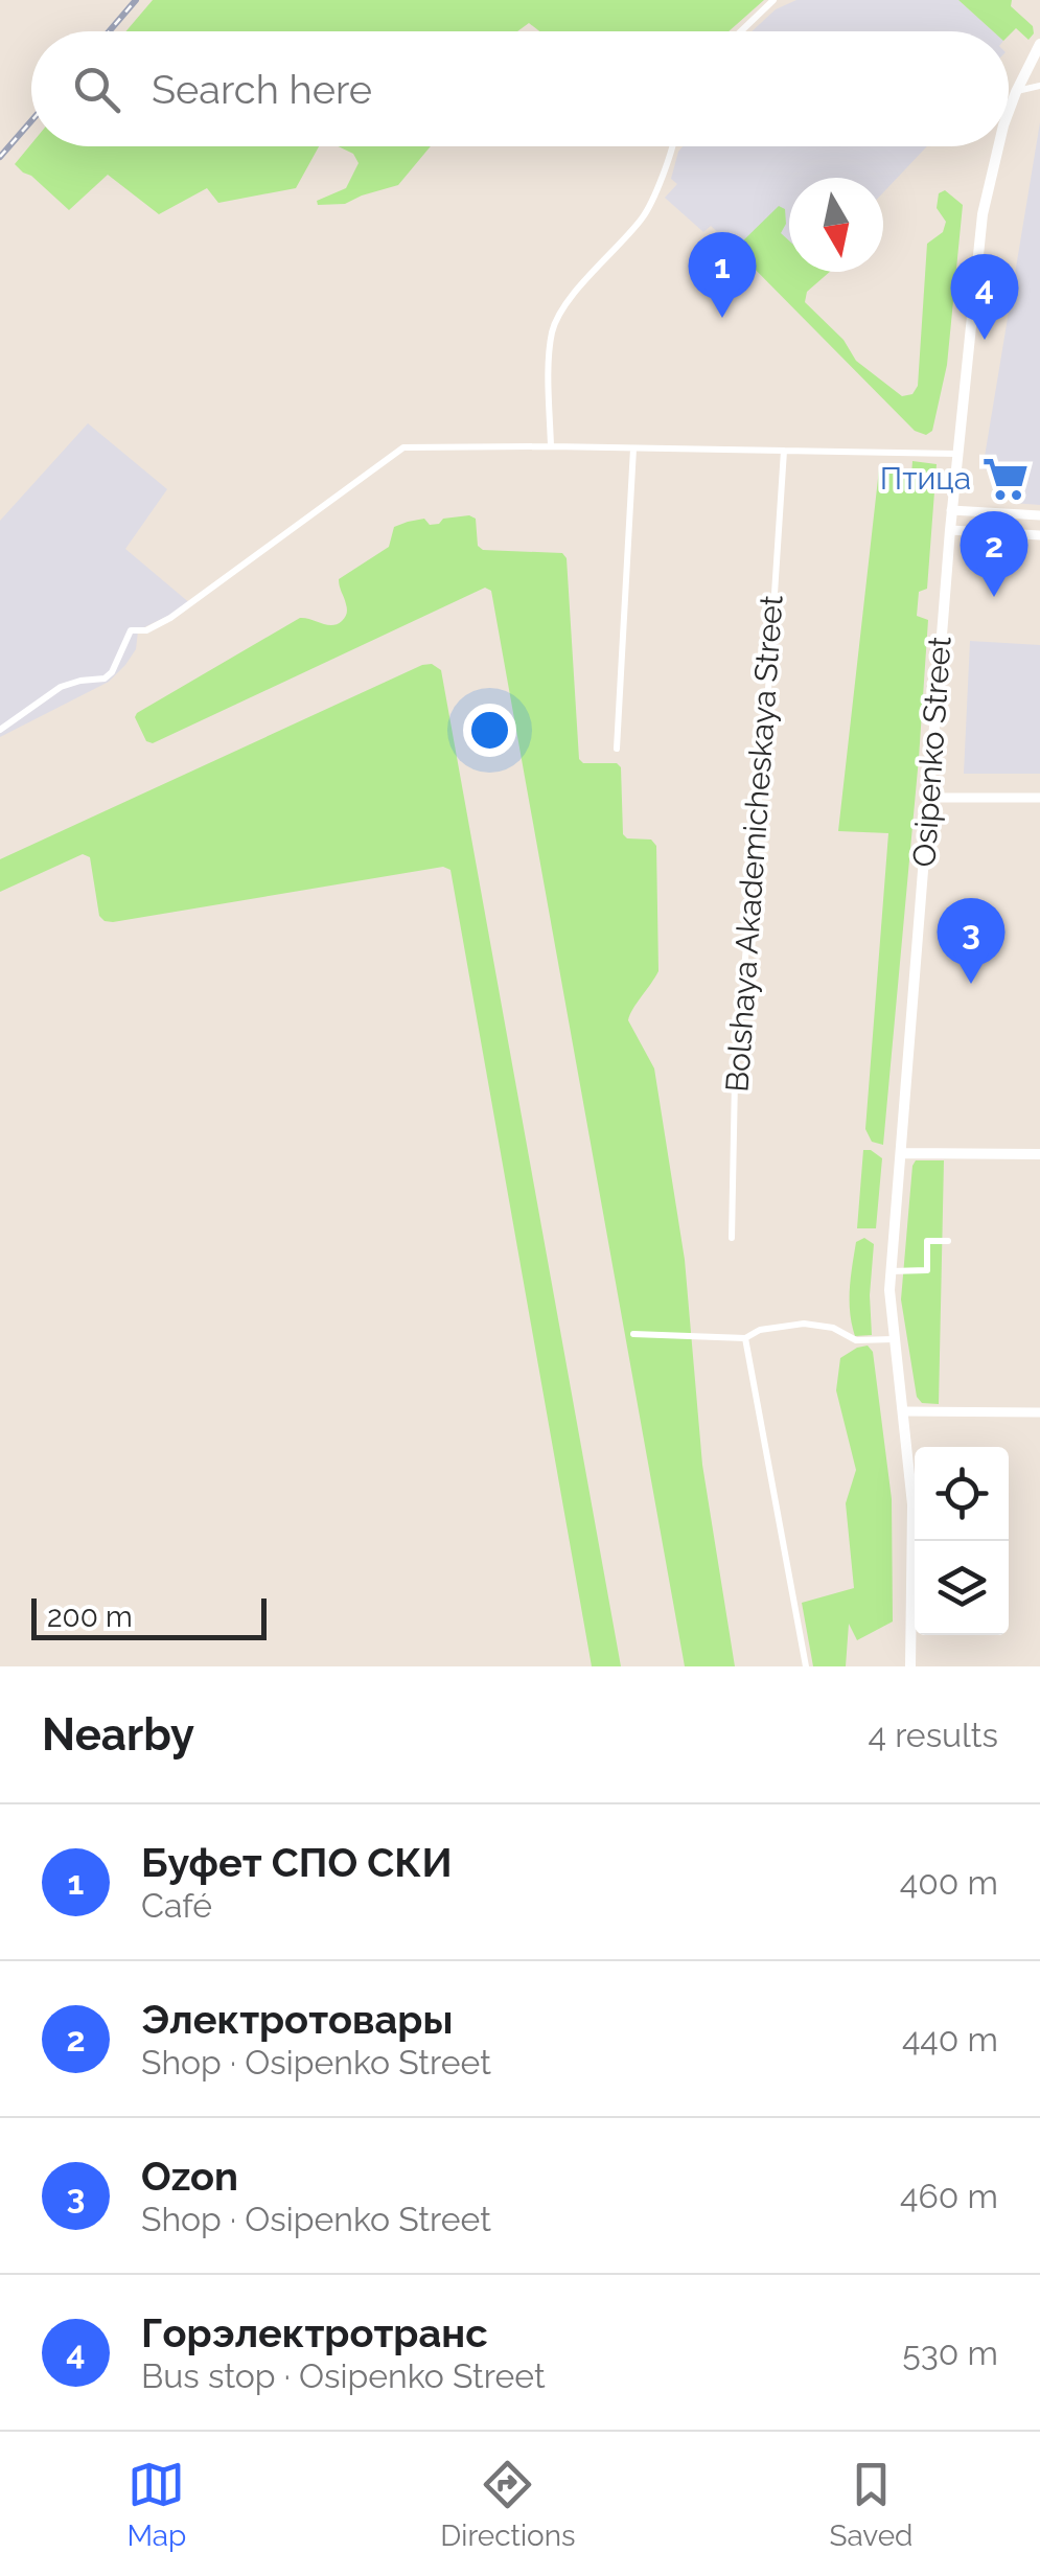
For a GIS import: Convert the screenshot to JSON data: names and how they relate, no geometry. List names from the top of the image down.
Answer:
{
  "streets": {
    "main road": ["Osipenko Street"],
    "street": ["Bolshaya Akademicheskaya Street"]
  },
  "places": {
    "supermarket": ["Птица"]
  },
  "scale_bar": "200 m",
  "north": "bottom",
  "page": {
    "search": "Search here",
    "pins": [
      "1",
      "4",
      "2",
      "3"
    ],
    "scale": "200 m",
    "heading": ["Nearby", "4 results"],
    "list": [
      {
        "mark": "1",
        "name": "Буфет СПО СКИ",
        "note": "Café",
        "value": "400 m"
      },
      {
        "mark": "2",
        "name": "Электротовары",
        "note": "Shop · Osipenko Street",
        "value": "440 m"
      },
      {
        "mark": "3",
        "name": "Ozon",
        "note": "Shop · Osipenko Street",
        "value": "460 m"
      },
      {
        "mark": "4",
        "name": "Горэлектротранс",
        "note": "Bus stop · Osipenko Street",
        "value": "530 m"
      }
    ],
    "nav": ["Map", "Directions", "Saved"]
  }
}
